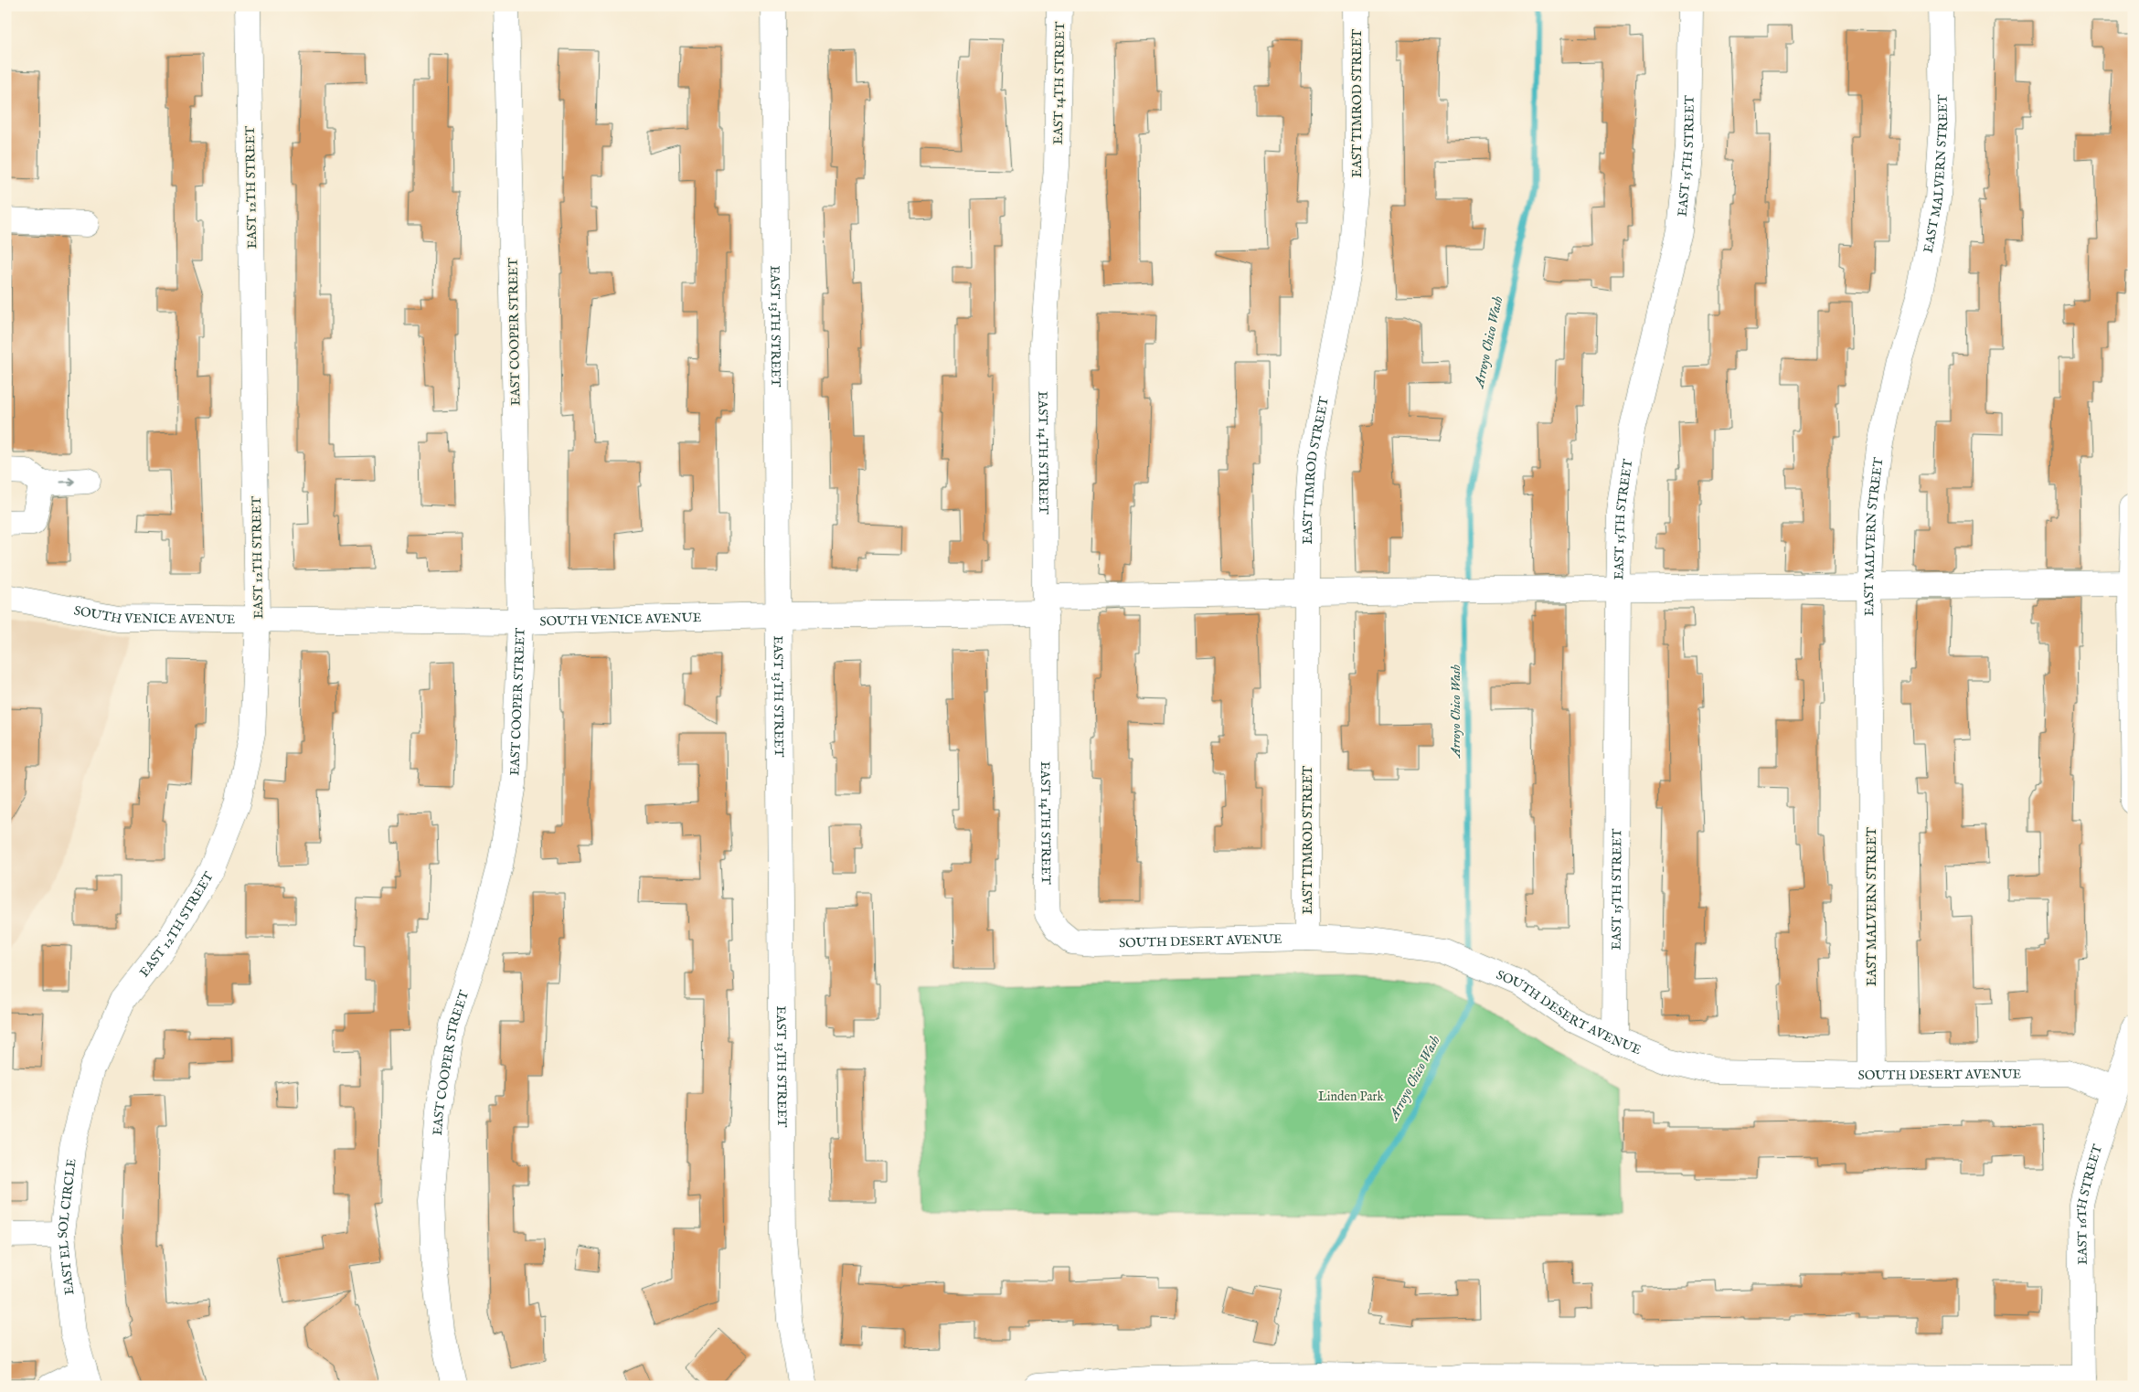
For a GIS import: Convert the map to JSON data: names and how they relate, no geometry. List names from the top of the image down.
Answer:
{
  "streets": {
    "street": [
      "EAST 14TH STREET",
      "EAST TIMROD STREET",
      "EAST 15TH STREET",
      "EAST MALVERN STREET",
      "EAST 12TH STREET",
      "EAST 13TH STREET",
      "EAST COOPER STREET",
      "SOUTH VENICE AVENUE",
      "SOUTH DESERT AVENUE",
      "EAST 16TH STREET",
      "EAST EL SOL CIRCLE"
    ]
  },
  "crossings": [
    ["EAST 14TH STREET", "SOUTH VENICE AVENUE"],
    ["EAST 14TH STREET", "SOUTH DESERT AVENUE"],
    ["EAST TIMROD STREET", "SOUTH VENICE AVENUE"],
    ["EAST TIMROD STREET", "SOUTH DESERT AVENUE"],
    ["EAST 15TH STREET", "SOUTH VENICE AVENUE"],
    ["EAST 15TH STREET", "SOUTH DESERT AVENUE"],
    ["EAST MALVERN STREET", "SOUTH VENICE AVENUE"],
    ["EAST MALVERN STREET", "SOUTH DESERT AVENUE"],
    ["EAST 12TH STREET", "SOUTH VENICE AVENUE"],
    ["EAST 12TH STREET", "EAST EL SOL CIRCLE"],
    ["EAST 13TH STREET", "SOUTH VENICE AVENUE"],
    ["EAST COOPER STREET", "SOUTH VENICE AVENUE"],
    ["SOUTH DESERT AVENUE", "EAST 16TH STREET"]
  ],
  "water": ["Arroyo Chico Wash"],
  "parks": ["Linden Park"]
}
